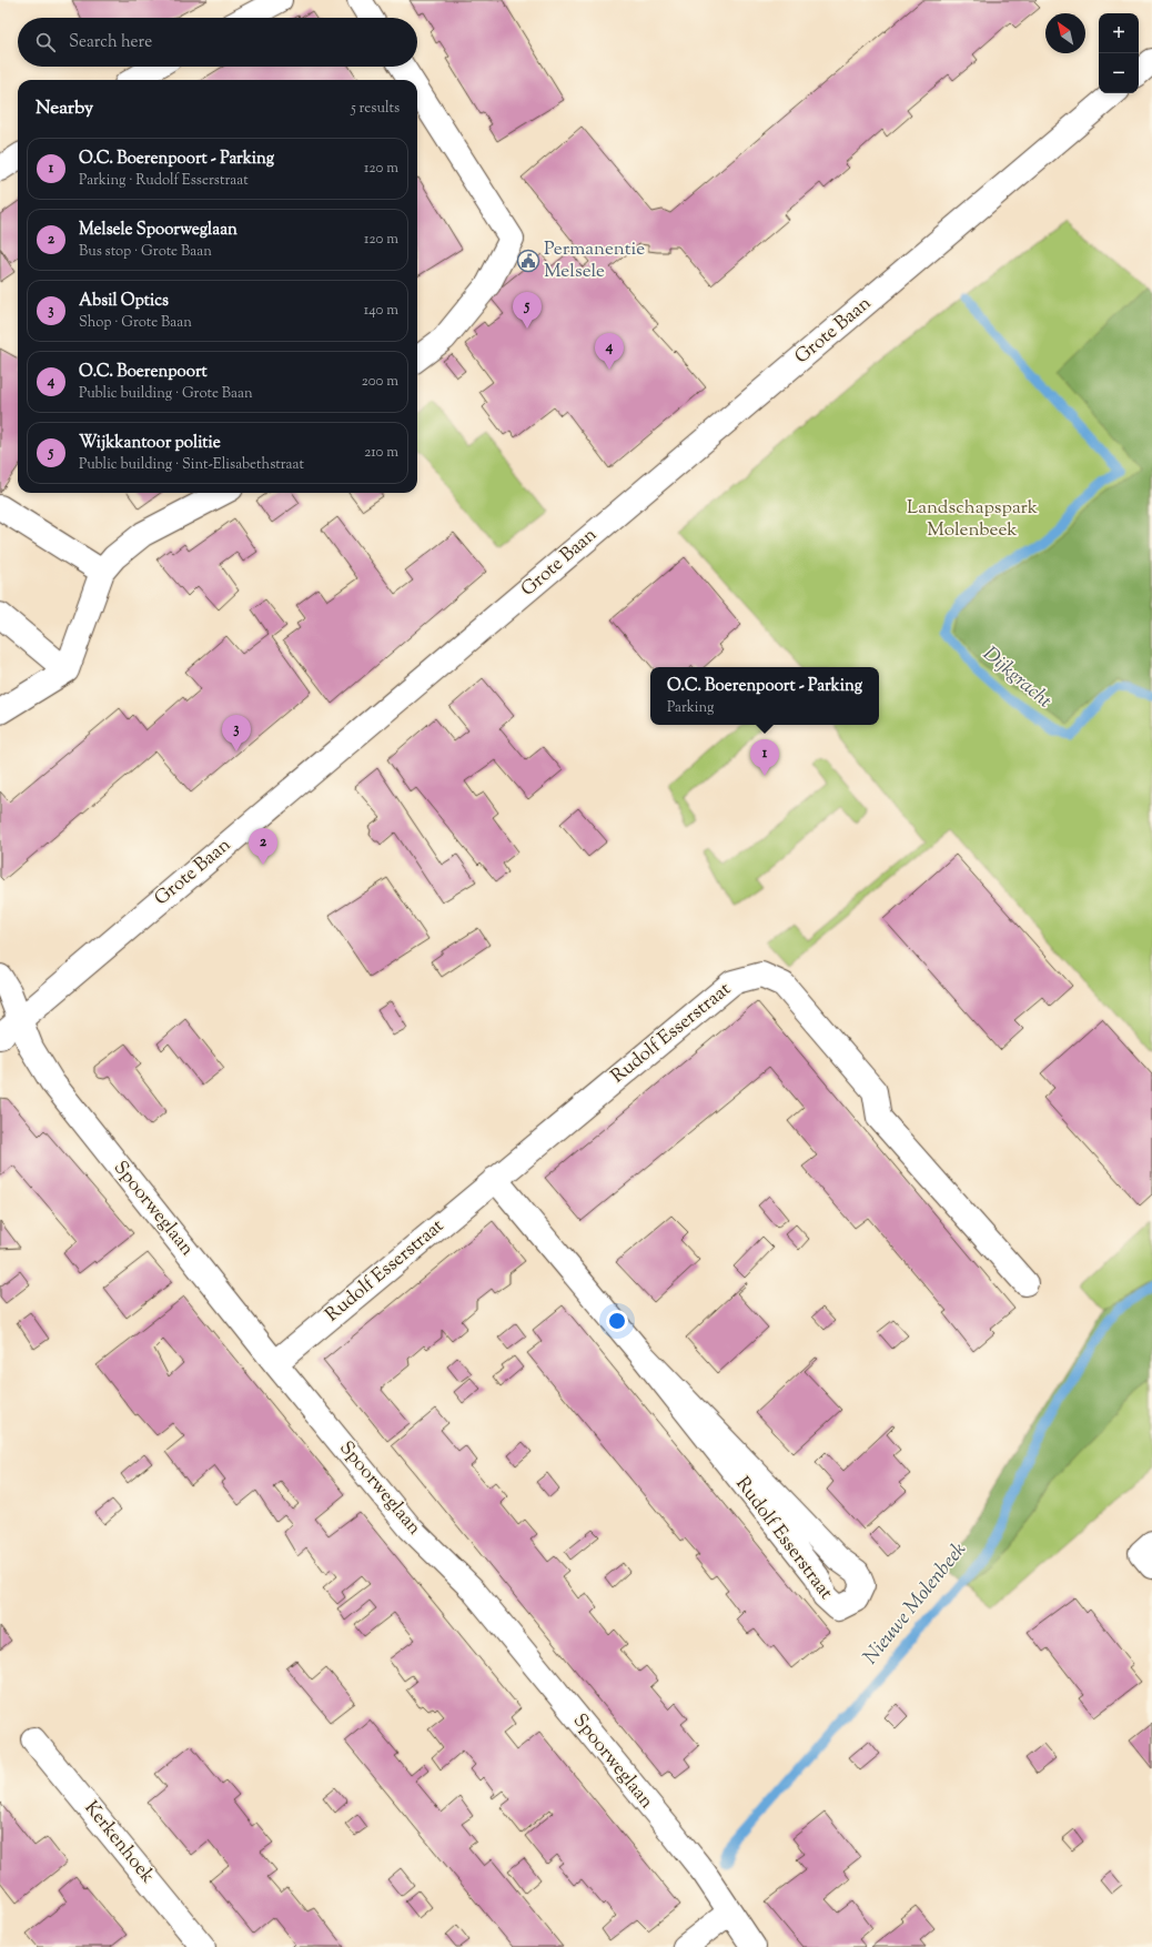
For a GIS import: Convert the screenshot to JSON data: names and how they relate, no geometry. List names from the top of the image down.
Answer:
{
  "streets": {
    "street": [
      "Grote Baan",
      "Rudolf Esserstraat",
      "Spoorweglaan",
      "Kerkenhoek"
    ]
  },
  "crossings": [
    ["Grote Baan", "Spoorweglaan"],
    ["Rudolf Esserstraat", "Spoorweglaan"]
  ],
  "water": ["Dijkgracht", "Nieuwe Molenbeek"],
  "parks": ["Landschapspark Molenbeek"],
  "places": {
    "public building": ["Permanentie Melsele"]
  },
  "north": "top left",
  "page": {
    "map_buttons": ["+", "−"],
    "search": "Search here",
    "heading": ["Nearby", "5 results"],
    "list": [
      {
        "mark": "1",
        "name": "O.C. Boerenpoort - Parking",
        "note": "Parking · Rudolf Esserstraat",
        "value": "120 m"
      },
      {
        "mark": "2",
        "name": "Melsele Spoorweglaan",
        "note": "Bus stop · Grote Baan",
        "value": "120 m"
      },
      {
        "mark": "3",
        "name": "Absil Optics",
        "note": "Shop · Grote Baan",
        "value": "140 m"
      },
      {
        "mark": "4",
        "name": "O.C. Boerenpoort",
        "note": "Public building · Grote Baan",
        "value": "200 m"
      },
      {
        "mark": "5",
        "name": "Wijkkantoor politie",
        "note": "Public building · Sint-Elisabethstraat",
        "value": "210 m"
      }
    ],
    "pins": [
      "5",
      "4",
      "3",
      "1",
      "2"
    ],
    "popup": ["O.C. Boerenpoort - Parking", "Parking"]
  }
}
